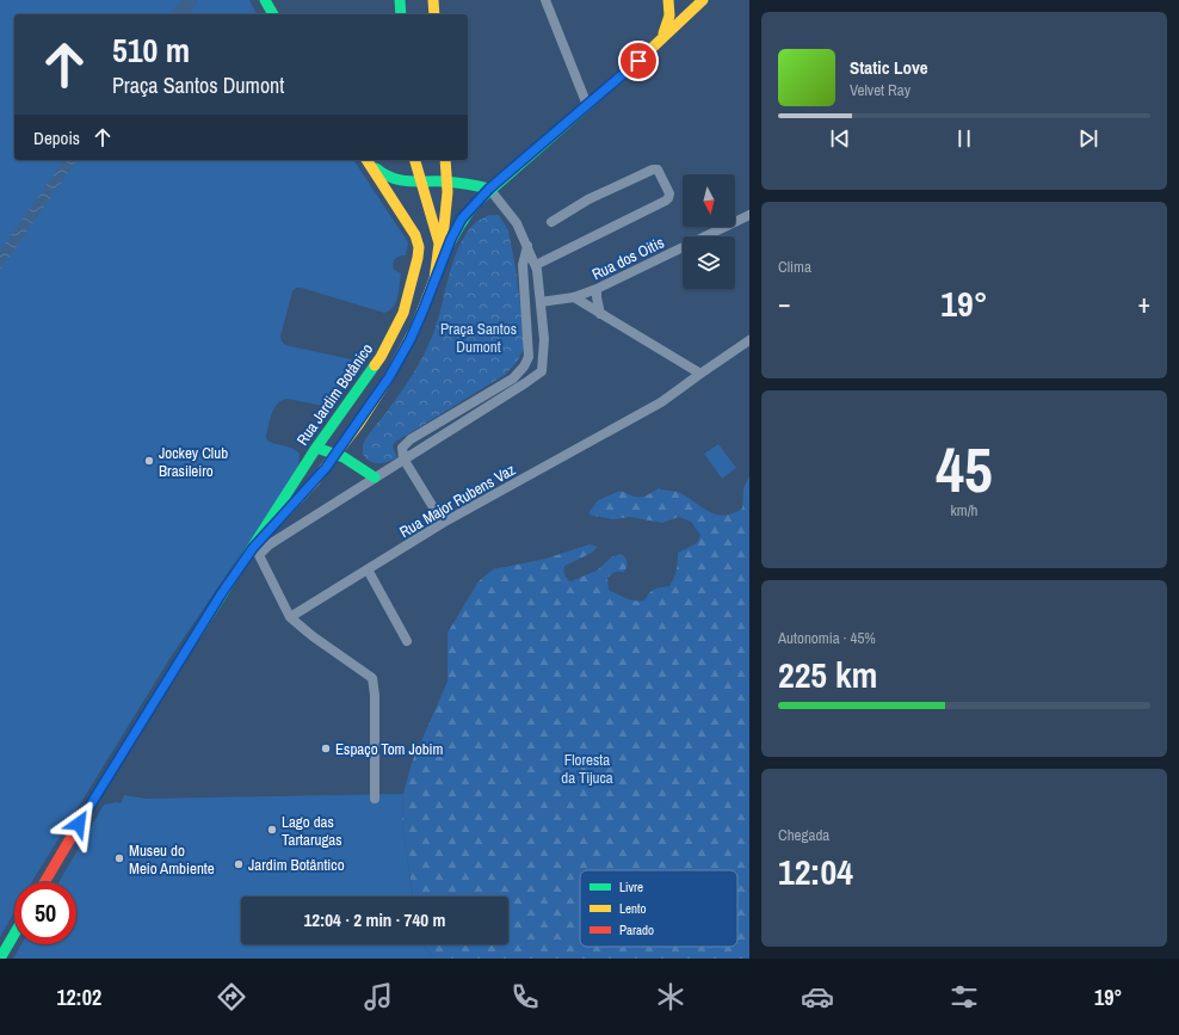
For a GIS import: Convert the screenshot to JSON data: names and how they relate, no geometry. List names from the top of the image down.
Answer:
{
  "streets": {
    "main road": ["Rua Jardim Botânico"],
    "street": ["Rua dos Oitis", "Rua Major Rubens Vaz"]
  },
  "parks": ["Praça Santos Dumont", "Floresta da Tijuca"],
  "places": [
    "Jockey Club Brasileiro",
    "Espaço Tom Jobim",
    "Lago das Tartarugas",
    "Museu do Meio Ambiente",
    "Jardim Botântico"
  ],
  "legend": ["Livre", "Lento", "Parado"],
  "north": "bottom",
  "page": {
    "turn": ["510 m", "Praça Santos Dumont"],
    "song": ["Static Love", "Velvet Ray"],
    "then": "Depois",
    "tile": [
      "Clima",
      ["45", "km/h"],
      ["Autonomia · 45%", "225 km"],
      ["Chegada", "12:04"]
    ],
    "heat": ["−", "19°", "+"],
    "limit": "50",
    "trip": "12:04 · 2 min · 740 m",
    "tabs": ["12:02", "19°"]
  }
}
